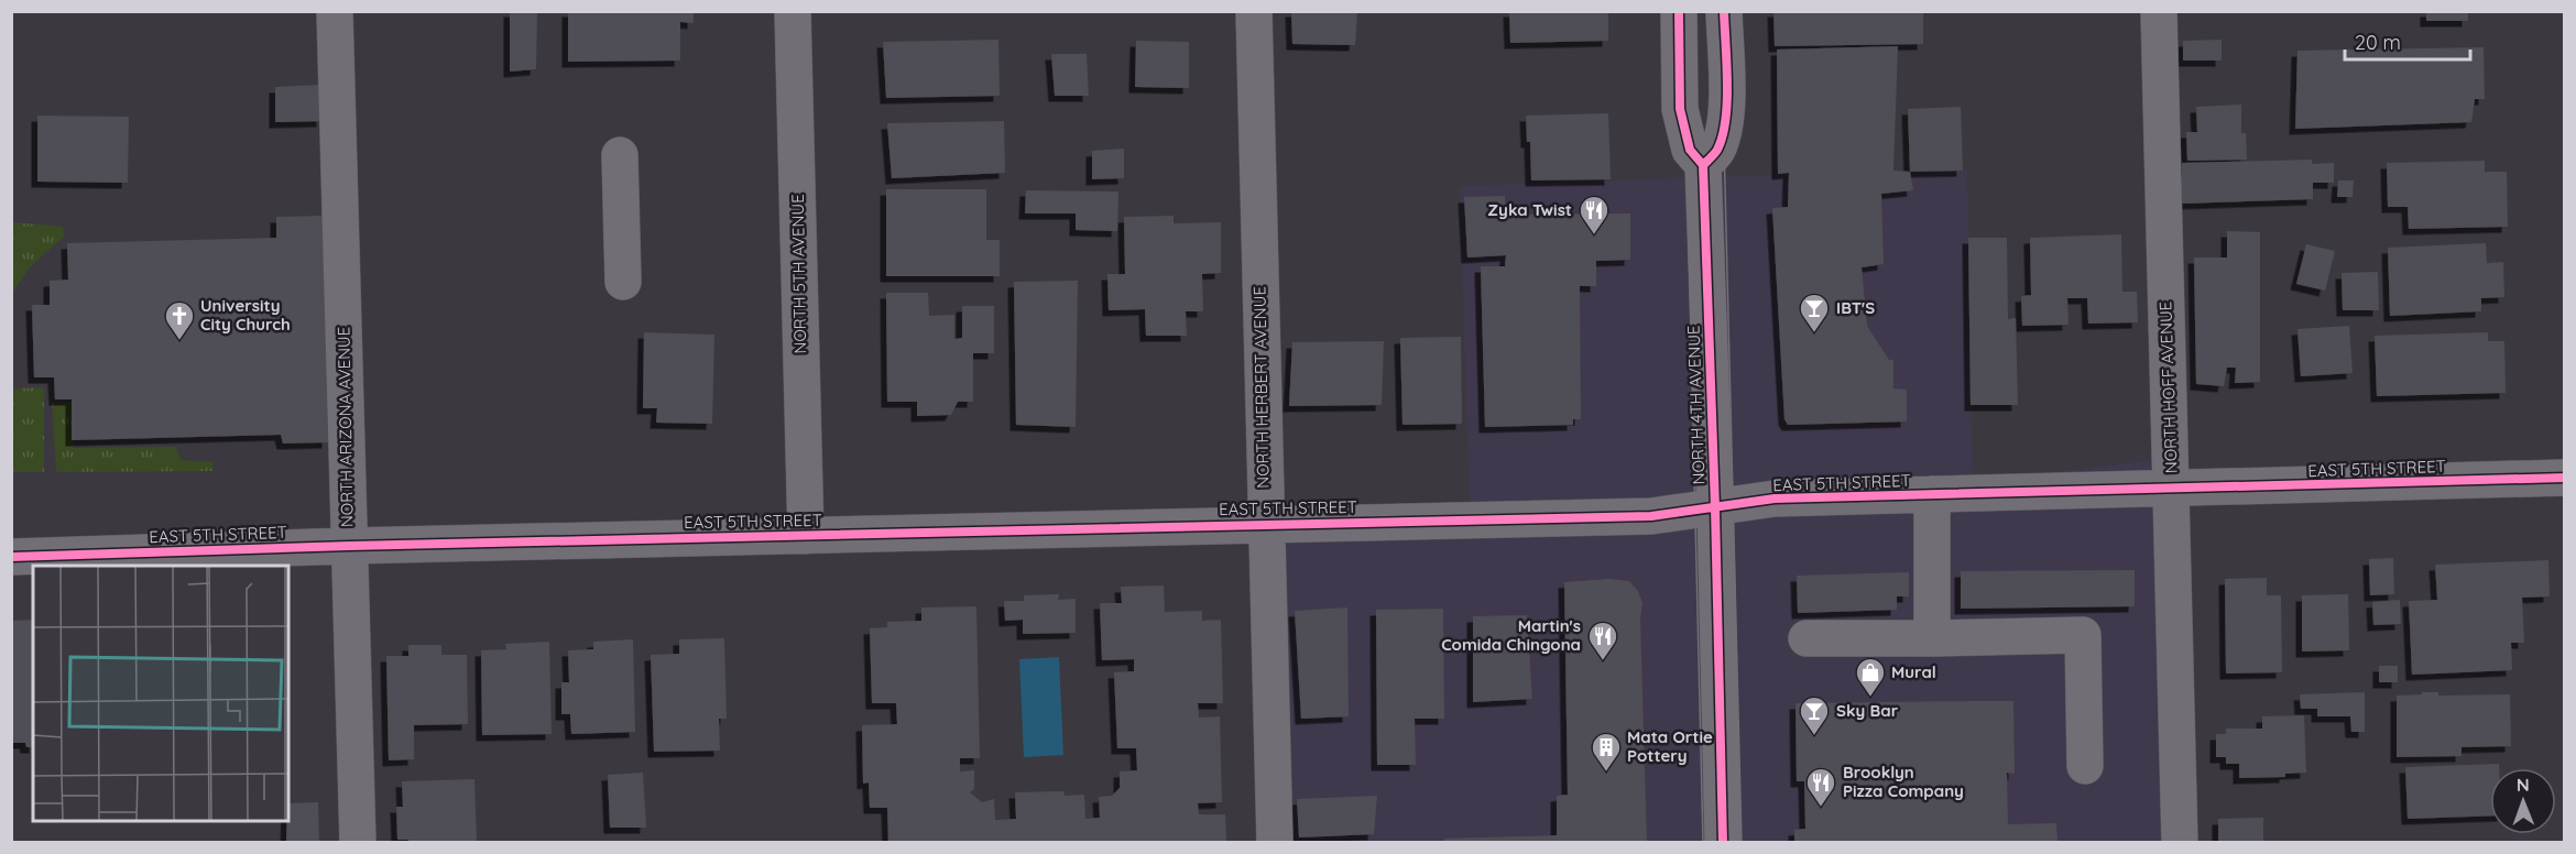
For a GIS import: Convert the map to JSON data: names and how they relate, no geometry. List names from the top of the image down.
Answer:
{
  "streets": {
    "street": [
      "NORTH 5TH AVENUE",
      "NORTH HERBERT AVENUE",
      "NORTH HOFF AVENUE",
      "NORTH 4TH AVENUE",
      "NORTH ARIZONA AVENUE",
      "EAST 5TH STREET"
    ]
  },
  "crossings": [
    ["NORTH 5TH AVENUE", "EAST 5TH STREET"],
    ["NORTH HERBERT AVENUE", "EAST 5TH STREET"],
    ["NORTH HOFF AVENUE", "EAST 5TH STREET"],
    ["NORTH 4TH AVENUE", "EAST 5TH STREET"],
    ["NORTH ARIZONA AVENUE", "EAST 5TH STREET"]
  ],
  "places": {
    "restaurant": ["Zyka Twist", "Martin's Comida Chingona", "Brooklyn Pizza Company"],
    "bar": ["IBT'S", "Sky Bar"],
    "church": ["University City Church"],
    "shop": ["Mural"],
    "building": ["Mata Ortie Pottery"]
  },
  "scale_bar": "20 m",
  "north": "top"
}
